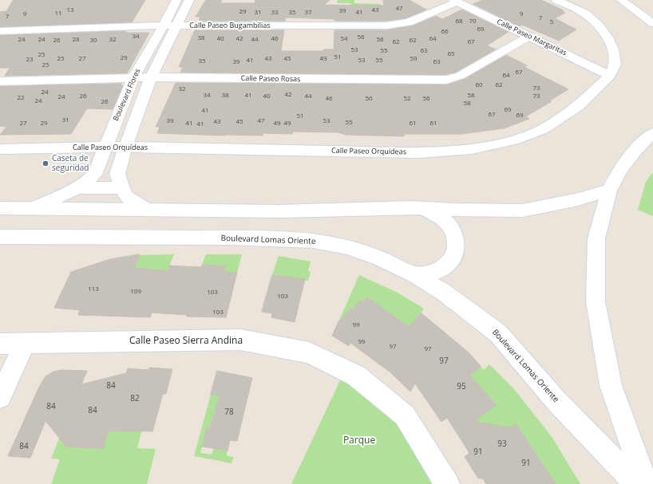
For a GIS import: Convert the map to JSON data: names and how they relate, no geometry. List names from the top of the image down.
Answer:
{
  "streets": {
    "street": [
      "Calle Paseo Bugambilias",
      "Calle Paseo Margaritas",
      "Calle Paseo Rosas",
      "Boulevard Flores",
      "Calle Paseo Orquídeas",
      "Boulevard Lomas Oriente",
      "Calle Paseo Sierra Andina"
    ]
  },
  "crossings": [
    ["Calle Paseo Bugambilias", "Calle Paseo Margaritas"],
    ["Calle Paseo Bugambilias", "Boulevard Flores"],
    ["Calle Paseo Margaritas", "Calle Paseo Rosas"],
    ["Calle Paseo Margaritas", "Calle Paseo Orquídeas"],
    ["Calle Paseo Rosas", "Boulevard Flores"],
    ["Boulevard Flores", "Calle Paseo Orquídeas"]
  ],
  "parks": ["Parque"],
  "places": ["Caseta de seguridad"],
  "house_numbers": [
    "47",
    "13",
    "43",
    "39",
    "29",
    "31",
    "33",
    "35",
    "37",
    "41",
    "11",
    "9",
    "9",
    "7",
    "7",
    "68",
    "70",
    "5",
    "69",
    "66",
    "34",
    "56",
    "38",
    "40",
    "42",
    "46",
    "54",
    "64",
    "24",
    "24",
    "28",
    "32",
    "44",
    "58",
    "26",
    "30",
    "62",
    "62",
    "67",
    "53",
    "55",
    "63",
    "65",
    "25",
    "51",
    "29",
    "25",
    "27",
    "43",
    "45",
    "49",
    "59",
    "23",
    "41",
    "53",
    "55",
    "35",
    "39",
    "63",
    "25",
    "67",
    "64",
    "60",
    "62",
    "73",
    "32",
    "24",
    "42",
    "34",
    "38",
    "41",
    "58",
    "26",
    "40",
    "44",
    "73",
    "24",
    "22",
    "46",
    "50",
    "52",
    "56",
    "24",
    "26",
    "58",
    "69",
    "41",
    "67",
    "69",
    "51",
    "31",
    "39",
    "47",
    "53",
    "43",
    "45",
    "55",
    "27",
    "29",
    "41",
    "49",
    "49",
    "61",
    "61",
    "41",
    "113",
    "109",
    "103",
    "103",
    "103",
    "99",
    "99",
    "97",
    "97",
    "97",
    "84",
    "95",
    "82",
    "84",
    "84",
    "78",
    "93",
    "84",
    "91",
    "91"
  ]
}
